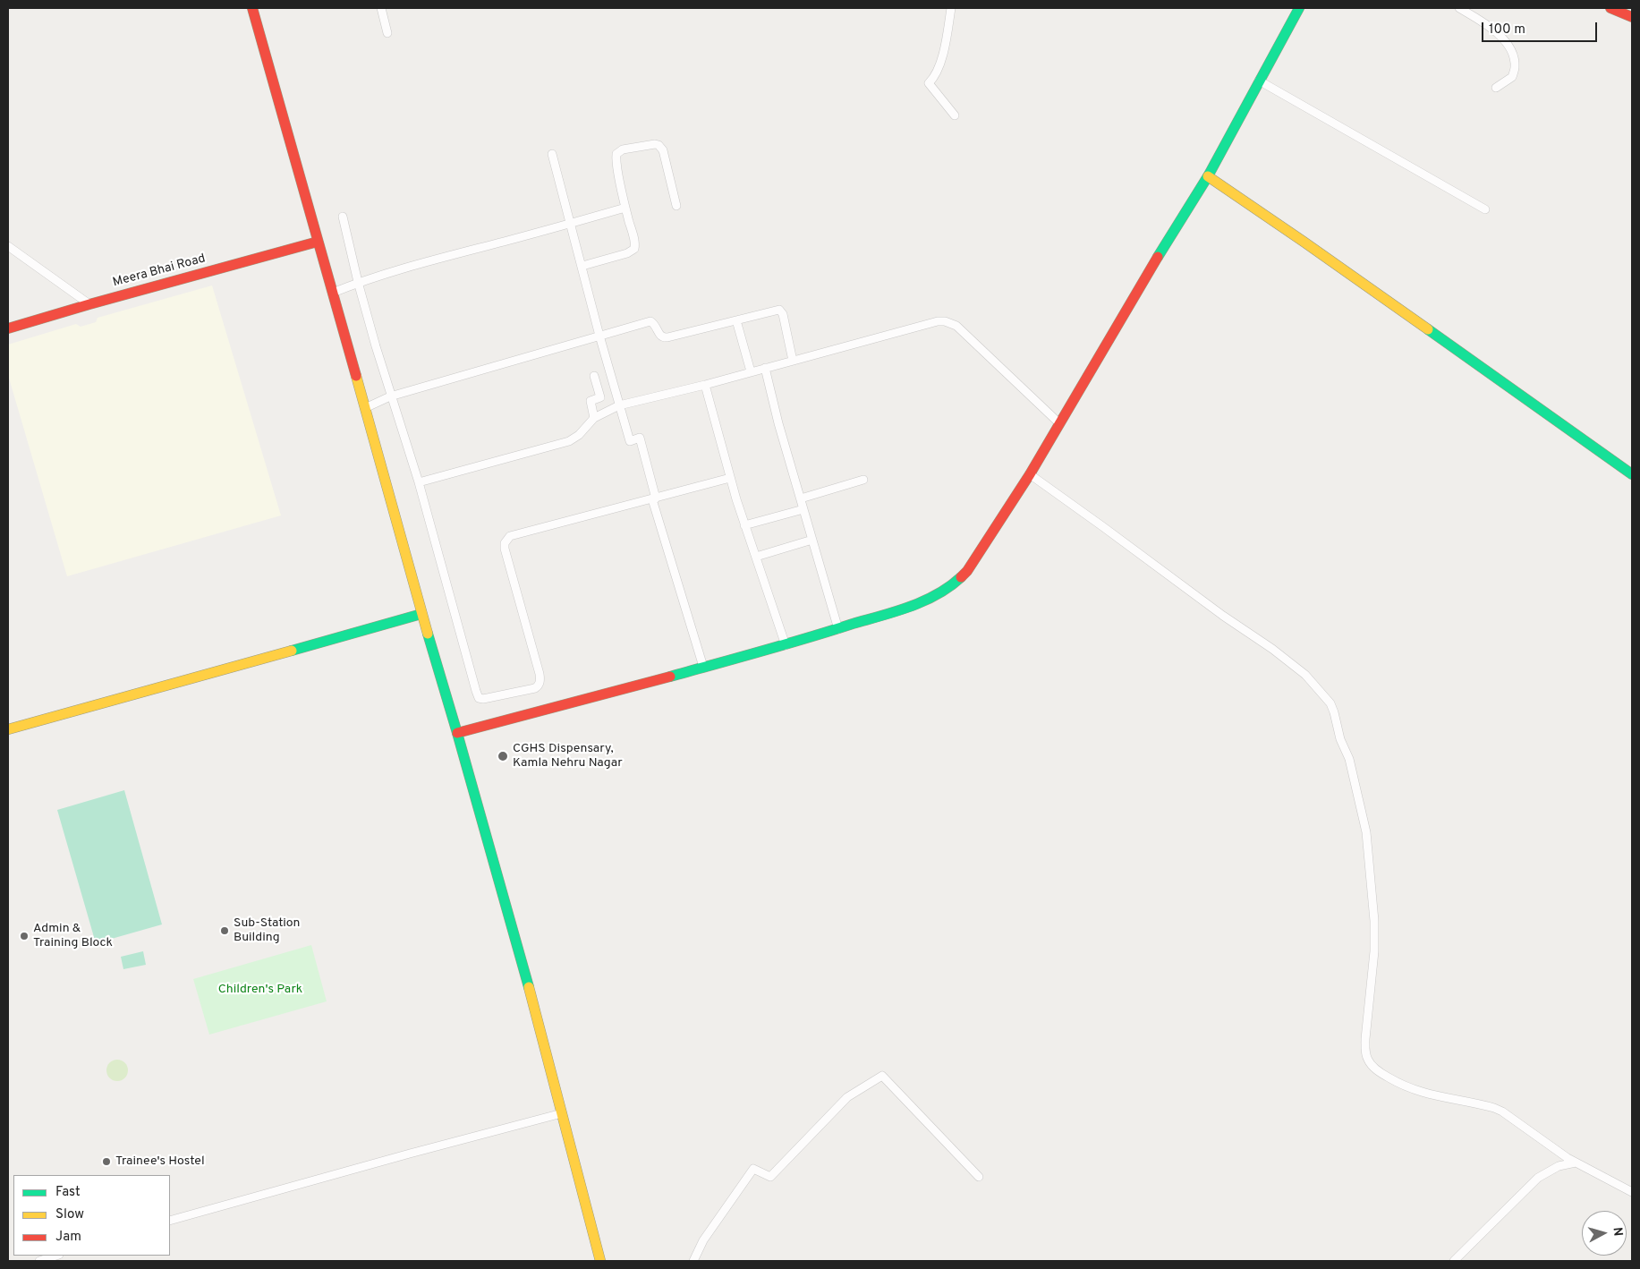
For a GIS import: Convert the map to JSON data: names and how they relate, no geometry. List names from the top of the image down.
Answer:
{
  "streets": {
    "street": ["Meera Bhai Road"]
  },
  "parks": ["Children's Park"],
  "places": [
    "CGHS Dispensary, Kamla Nehru Nagar",
    "Sub-Station Building",
    "Admin & Training Block",
    "Trainee's Hostel"
  ],
  "legend": ["Fast", "Slow", "Jam"],
  "scale_bar": "100 m",
  "north": "right"
}
